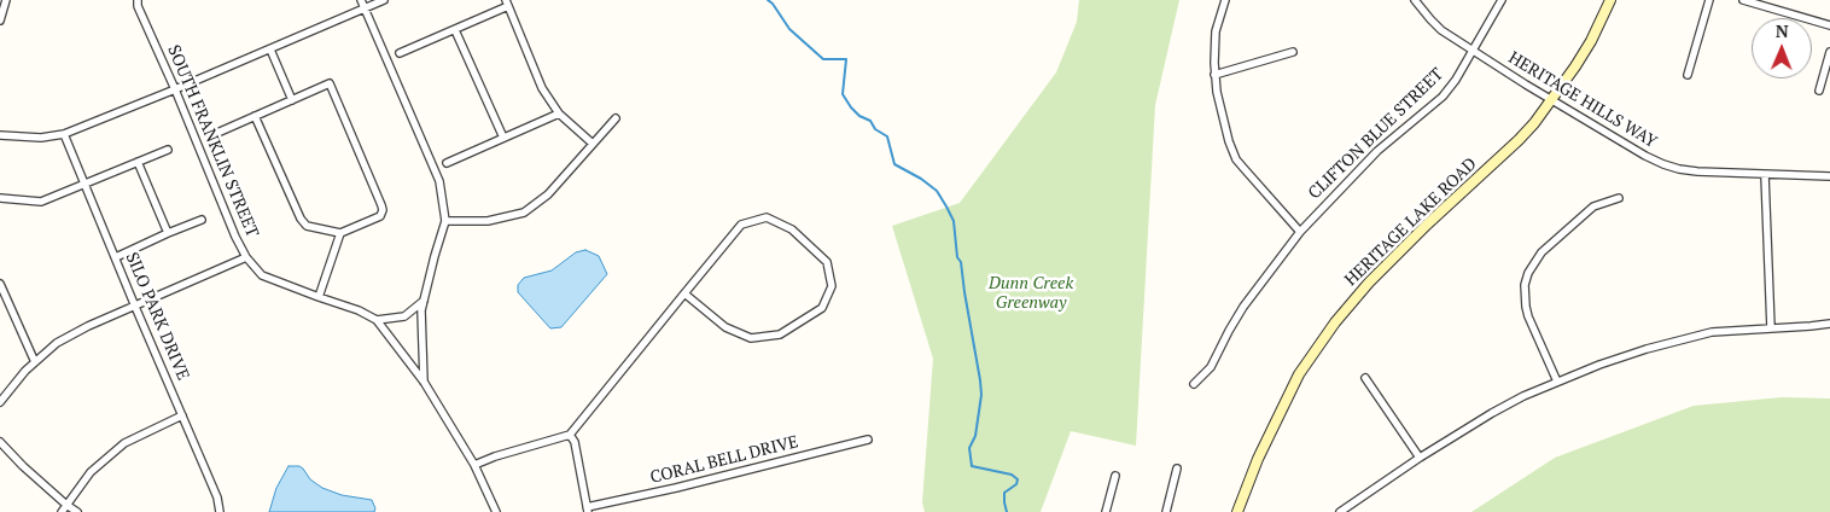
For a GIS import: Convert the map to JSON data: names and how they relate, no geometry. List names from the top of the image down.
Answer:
{
  "streets": {
    "main road": ["HERITAGE LAKE ROAD"],
    "street": [
      "HERITAGE HILLS WAY",
      "CLIFTON BLUE STREET",
      "SOUTH FRANKLIN STREET",
      "SILO PARK DRIVE",
      "CORAL BELL DRIVE"
    ]
  },
  "crossings": [
    ["HERITAGE HILLS WAY", "CLIFTON BLUE STREET"],
    ["HERITAGE HILLS WAY", "HERITAGE LAKE ROAD"]
  ],
  "parks": ["Dunn Creek Greenway"],
  "north": "top"
}
